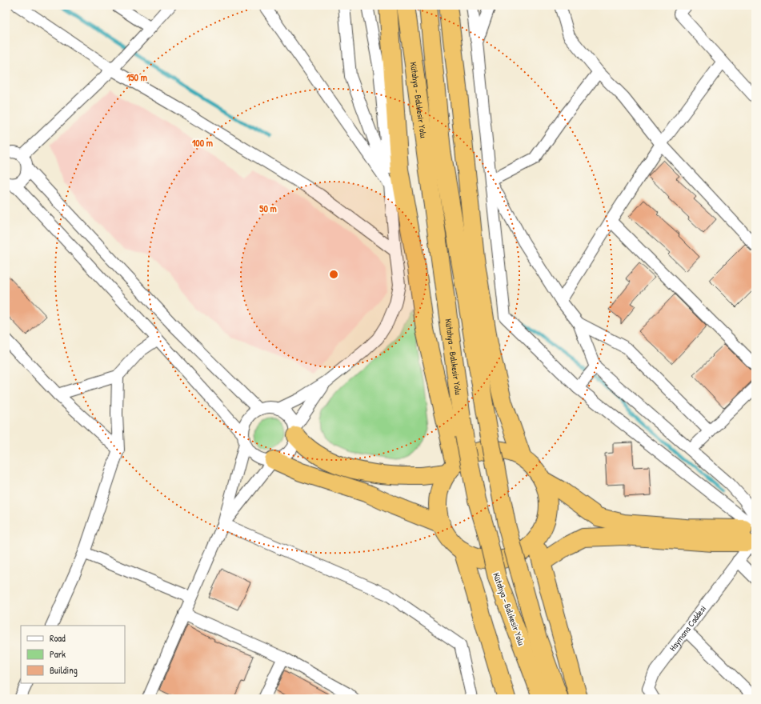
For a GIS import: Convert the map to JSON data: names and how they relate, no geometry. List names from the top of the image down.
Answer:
{
  "streets": {
    "highway": ["Kütahya - Balıkesir Yolu"],
    "street": ["Haymana Caddesi"]
  },
  "legend": ["Road", "Park", "Building"],
  "rings": ["150 m", "100 m", "50 m"]
}
